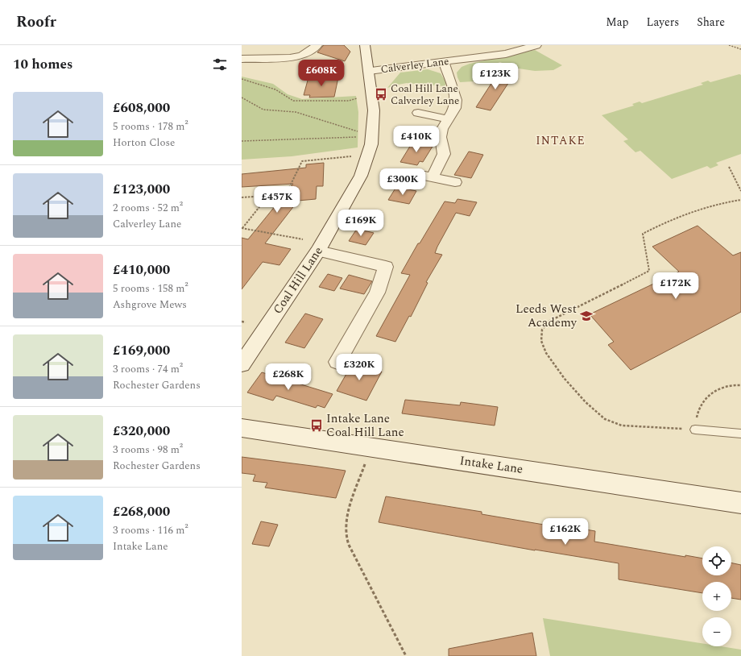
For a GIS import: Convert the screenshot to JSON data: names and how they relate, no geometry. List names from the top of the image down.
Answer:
{
  "streets": {
    "street": ["Calverley Lane", "Coal Hill Lane", "Intake Lane"]
  },
  "crossings": [
    ["Calverley Lane", "Coal Hill Lane"]
  ],
  "districts": ["INTAKE"],
  "places": {
    "bus stop": ["Coal Hill Lane Calverley Lane", "Intake Lane Coal Hill Lane"],
    "school or university": ["Leeds West Academy"]
  },
  "page": {
    "header": "Roofr",
    "nav": ["Map", "Layers", "Share"],
    "heading": "10 homes",
    "price": [
      "£608K",
      "£123K",
      "£410K",
      "£300K",
      "£457K",
      "£169K",
      "£172K",
      "£320K",
      "£268K",
      "£162K"
    ],
    "list": [
      {
        "name": "£608,000",
        "note": "5 rooms · 178 m² · Horton Close"
      },
      {
        "name": "£123,000",
        "note": "2 rooms · 52 m² · Calverley Lane"
      },
      {
        "name": "£410,000",
        "note": "5 rooms · 158 m² · Ashgrove Mews"
      },
      {
        "name": "£169,000",
        "note": "3 rooms · 74 m² · Rochester Gardens"
      },
      {
        "name": "£320,000",
        "note": "3 rooms · 98 m² · Rochester Gardens"
      },
      {
        "name": "£268,000",
        "note": "3 rooms · 116 m² · Intake Lane"
      }
    ],
    "map_buttons": ["+", "−"]
  }
}
